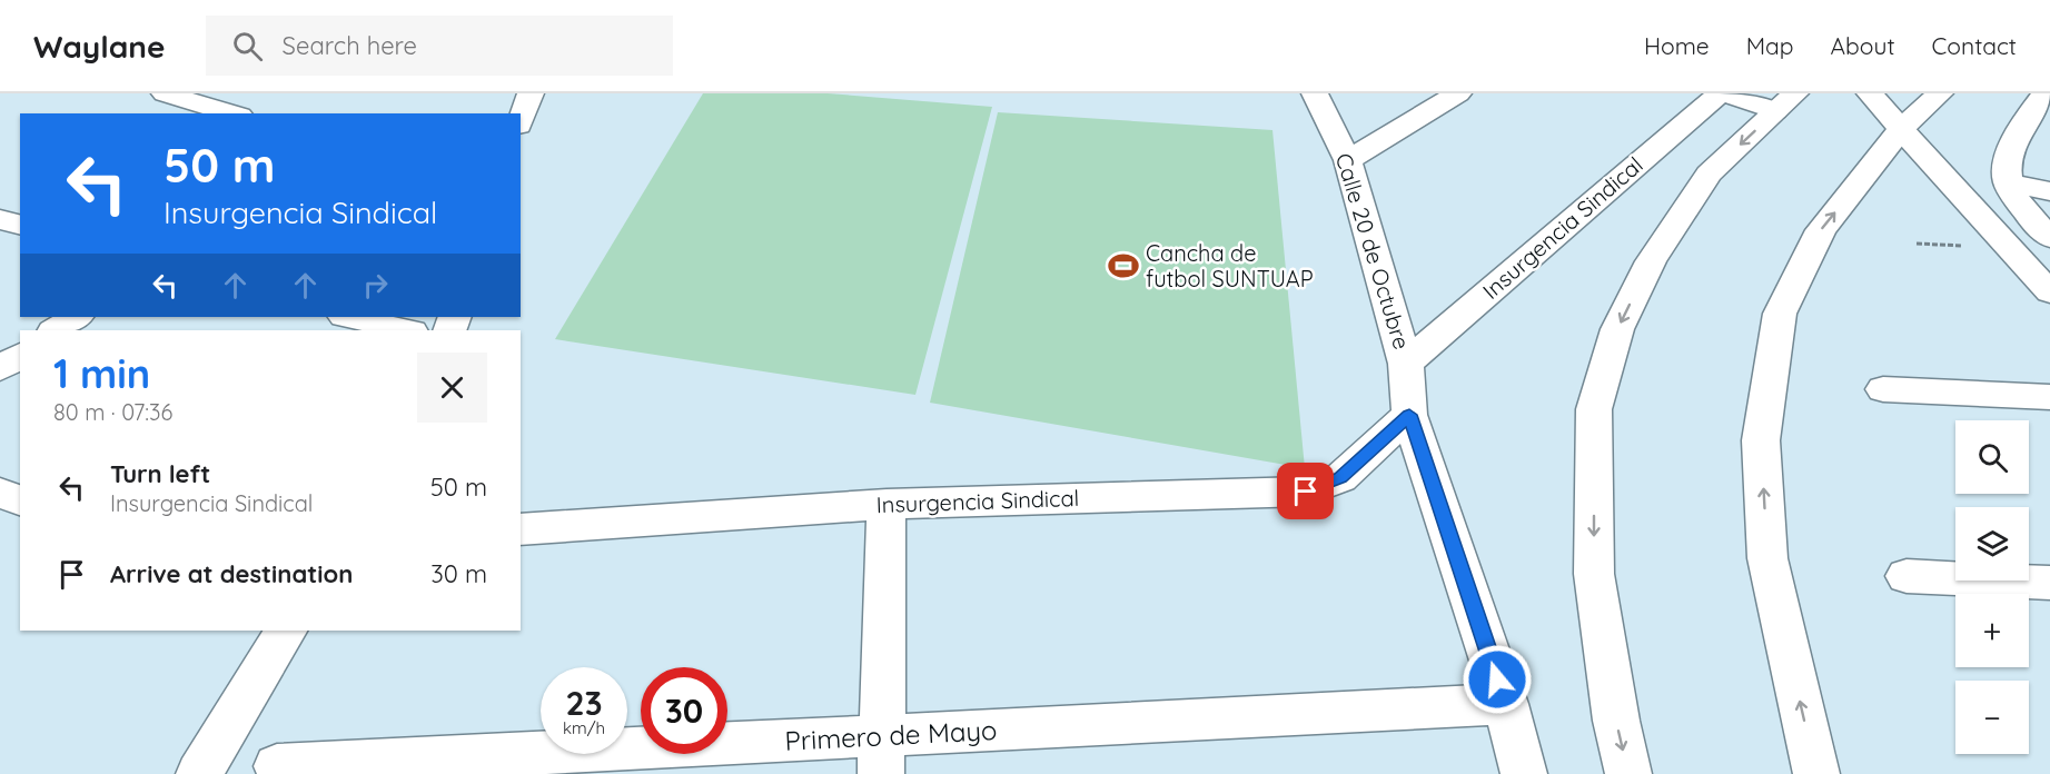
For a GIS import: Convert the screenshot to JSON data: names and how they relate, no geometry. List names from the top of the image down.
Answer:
{
  "streets": {
    "street": ["Insurgencia Sindical", "Calle 20 de Octubre", "Primero de Mayo"]
  },
  "crossings": [
    ["Insurgencia Sindical", "Calle 20 de Octubre"],
    ["Calle 20 de Octubre", "Primero de Mayo"]
  ],
  "places": {
    "sports": ["Cancha de futbol SUNTUAP"]
  },
  "page": {
    "header": "Waylane",
    "search": "Search here",
    "nav": [
      "Home",
      "Map",
      "About",
      "Contact"
    ],
    "turn": ["50 m", "Insurgencia Sindical"],
    "heading": ["1 min", "80 m · 07:36"],
    "map_buttons": ["+", "−"],
    "list": [
      {
        "name": "Turn left",
        "note": "Insurgencia Sindical",
        "value": "50 m"
      },
      {
        "name": "Arrive at destination",
        "value": "30 m"
      }
    ],
    "speed": "23 km/h",
    "limit": "30"
  }
}
